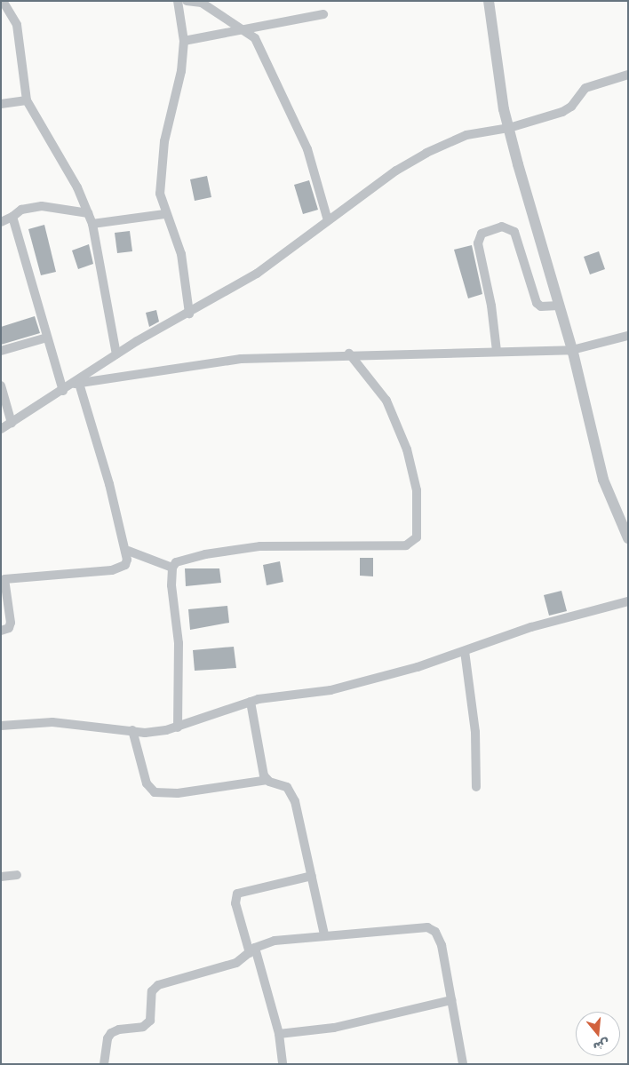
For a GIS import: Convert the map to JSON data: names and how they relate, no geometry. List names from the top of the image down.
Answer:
{
  "north": "bottom"
}
